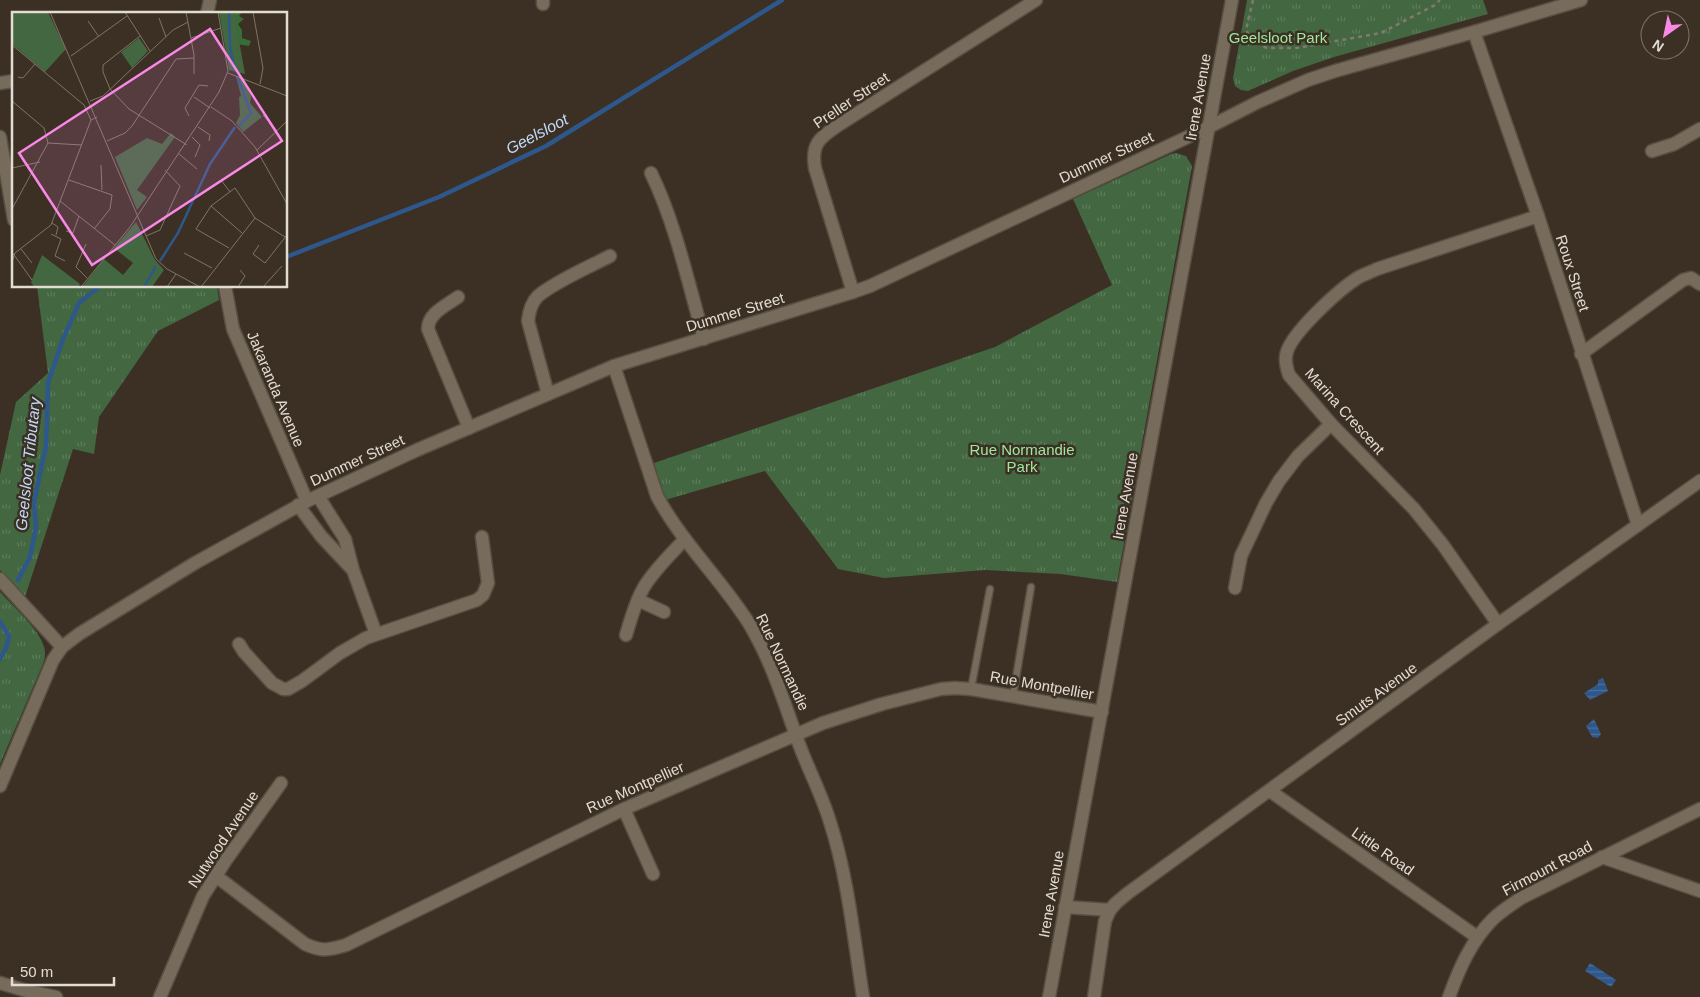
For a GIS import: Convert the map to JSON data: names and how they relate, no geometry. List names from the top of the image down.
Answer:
{
  "streets": {
    "street": [
      "Irene Avenue",
      "Preller Street",
      "Dummer Street",
      "Roux Street",
      "Jakaranda Avenue",
      "Marina Crescent",
      "Rue Normandie",
      "Rue Montpellier",
      "Smuts Avenue",
      "Nutwood Avenue",
      "Little Road",
      "Firmount Road"
    ]
  },
  "crossings": [
    ["Irene Avenue", "Dummer Street"],
    ["Irene Avenue", "Rue Montpellier"],
    ["Preller Street", "Dummer Street"],
    ["Dummer Street", "Roux Street"],
    ["Dummer Street", "Jakaranda Avenue"],
    ["Dummer Street", "Rue Normandie"],
    ["Roux Street", "Marina Crescent"],
    ["Roux Street", "Smuts Avenue"],
    ["Marina Crescent", "Smuts Avenue"],
    ["Rue Normandie", "Rue Montpellier"],
    ["Rue Montpellier", "Nutwood Avenue"],
    ["Smuts Avenue", "Little Road"],
    ["Little Road", "Firmount Road"]
  ],
  "water": ["Geelsloot", "Geelsloot Tributary"],
  "parks": ["Geelsloot Park", "Rue Normandie Park"],
  "scale_bar": "50 m",
  "north": "bottom left"
}
